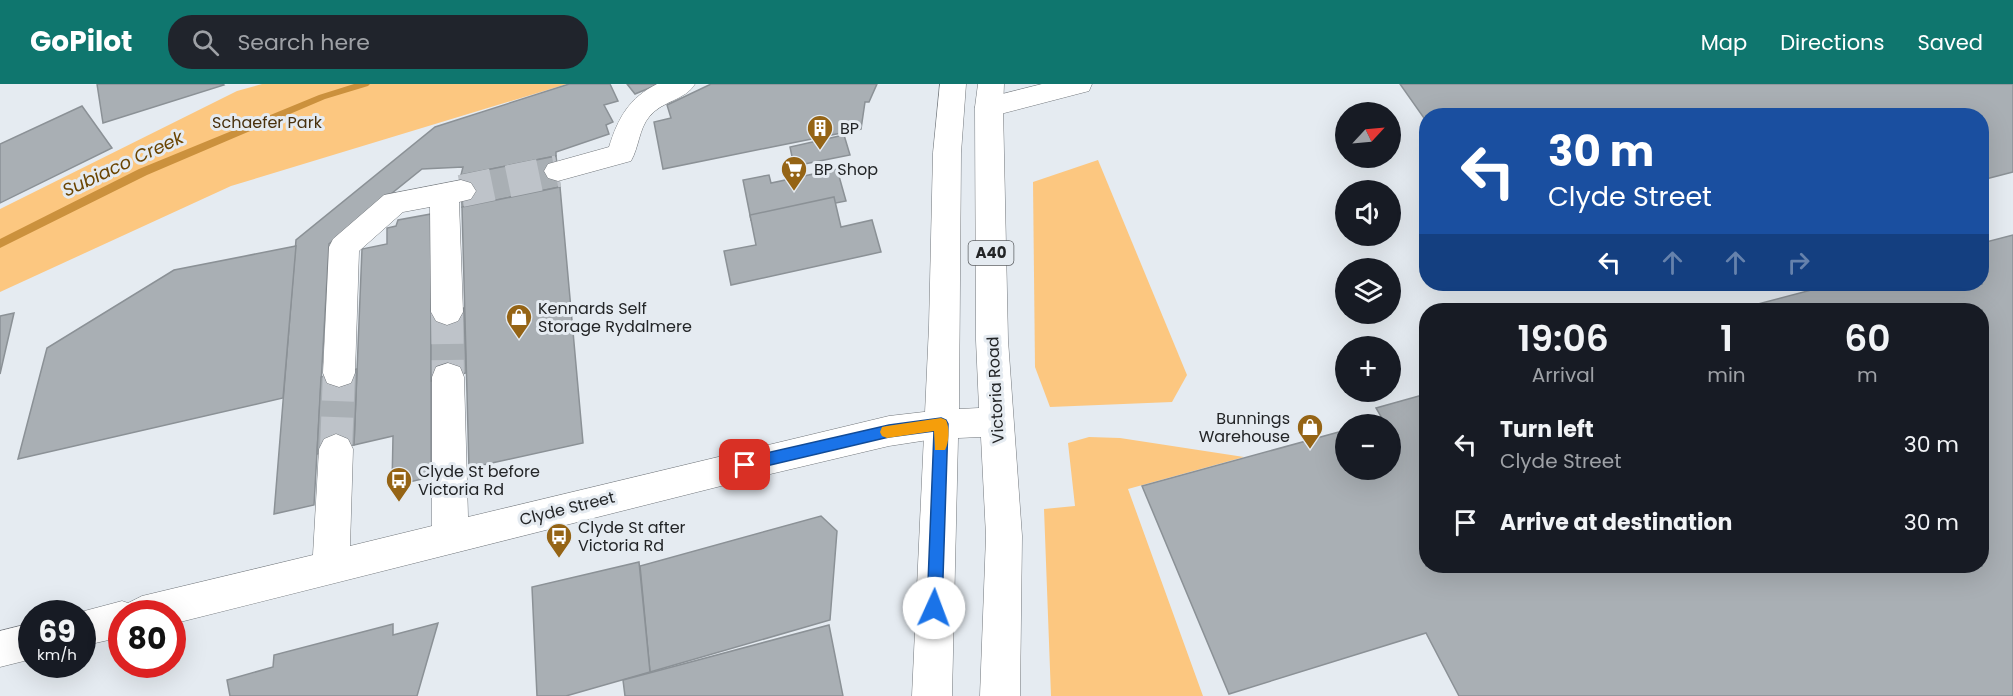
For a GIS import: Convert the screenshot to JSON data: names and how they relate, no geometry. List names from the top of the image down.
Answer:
{
  "streets": {
    "main road": ["A40", "Victoria Road", "Clyde Street"]
  },
  "crossings": [
    ["A40", "Clyde Street"],
    ["Victoria Road", "Clyde Street"]
  ],
  "water": ["Subiaco Creek"],
  "parks": ["Schaefer Park"],
  "places": {
    "building": ["BP"],
    "supermarket": ["BP Shop"],
    "shop": ["Kennards Self Storage Rydalmere", "Bunnings Warehouse"],
    "bus stop": ["Clyde St before Victoria Rd", "Clyde St after Victoria Rd"]
  },
  "north": "top right",
  "page": {
    "header": "GoPilot",
    "search": "Search here",
    "nav": ["Map", "Directions", "Saved"],
    "map_buttons": ["+", "−"],
    "turn": ["30 m", "Clyde Street"],
    "eta": [
      "19:06",
      "Arrival",
      "1",
      "min",
      "60",
      "m"
    ],
    "list": [
      {
        "name": "Turn left",
        "note": "Clyde Street",
        "value": "30 m"
      },
      {
        "name": "Arrive at destination",
        "value": "30 m"
      }
    ],
    "speed": "69 km/h",
    "limit": "80"
  }
}
